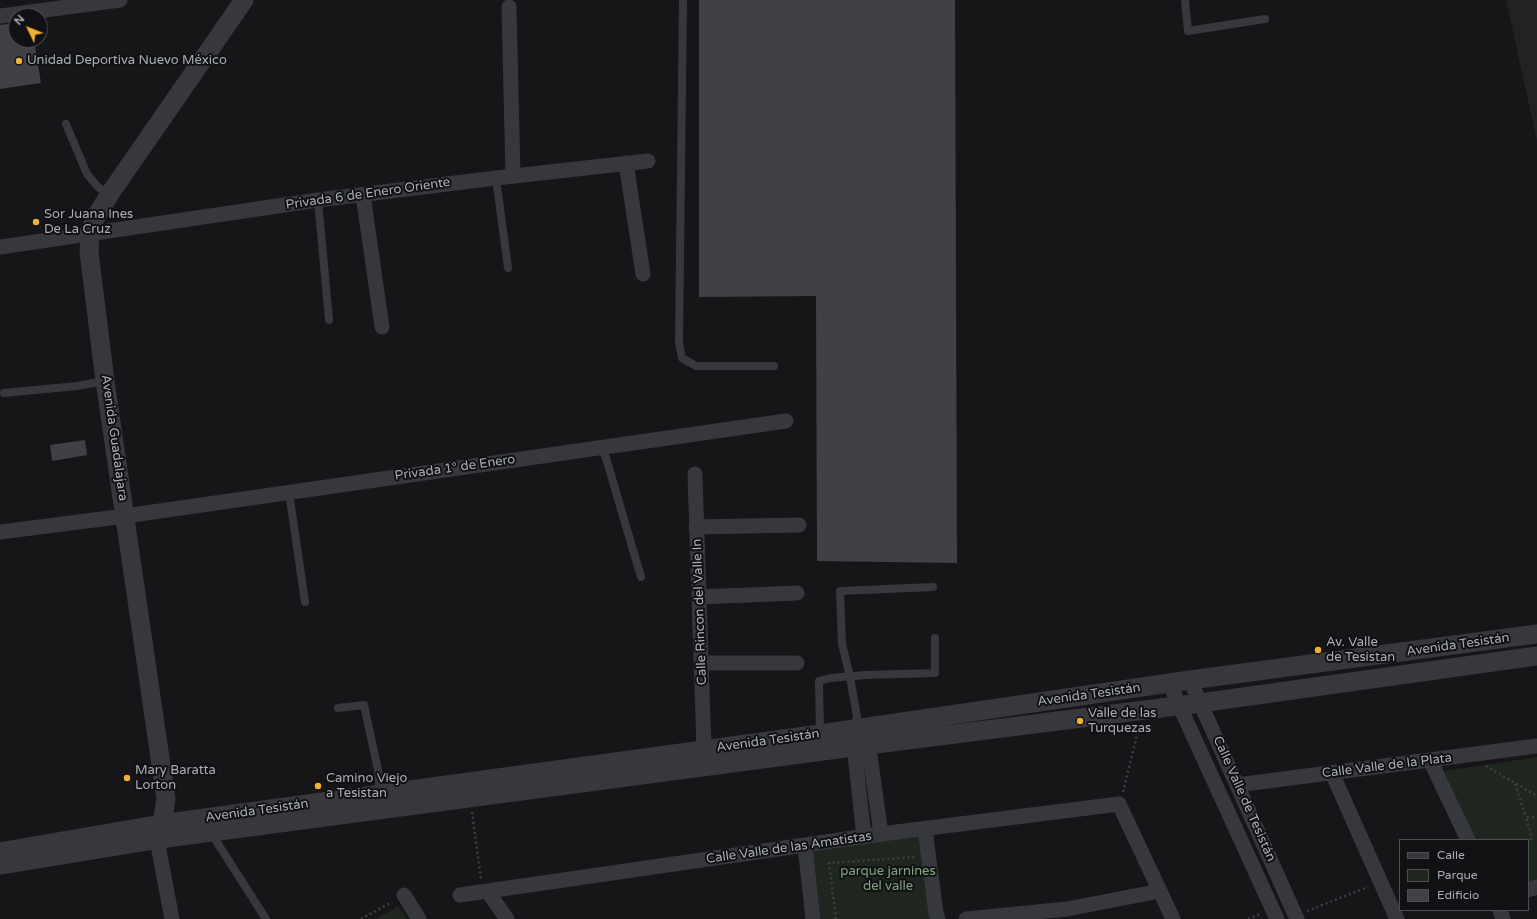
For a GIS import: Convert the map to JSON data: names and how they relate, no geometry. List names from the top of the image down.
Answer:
{
  "streets": {
    "street": [
      "Privada 6 de Enero Oriente",
      "Avenida Guadalajara",
      "Privada 1° de Enero",
      "Calle Rincon del Valle In",
      "Avenida Tesistán",
      "Calle Valle de la Plata",
      "Calle Valle de Tesistán",
      "Calle Valle de las Amatistas"
    ]
  },
  "crossings": [
    ["Privada 6 de Enero Oriente", "Avenida Guadalajara"],
    ["Avenida Guadalajara", "Privada 1° de Enero"],
    ["Avenida Guadalajara", "Avenida Tesistán"],
    ["Calle Rincon del Valle In", "Avenida Tesistán"],
    ["Avenida Tesistán", "Calle Valle de Tesistán"],
    ["Calle Valle de la Plata", "Calle Valle de Tesistán"]
  ],
  "parks": ["parque jarnines del valle"],
  "places": [
    "Unidad Deportiva Nuevo México",
    "Sor Juana Ines De La Cruz",
    "Av. Valle de Tesistan",
    "Valle de las Turquezas",
    "Mary Baratta Lorton",
    "Camino Viejo a Tesistan"
  ],
  "legend": ["Calle", "Parque", "Edificio"],
  "north": "top left"
}
